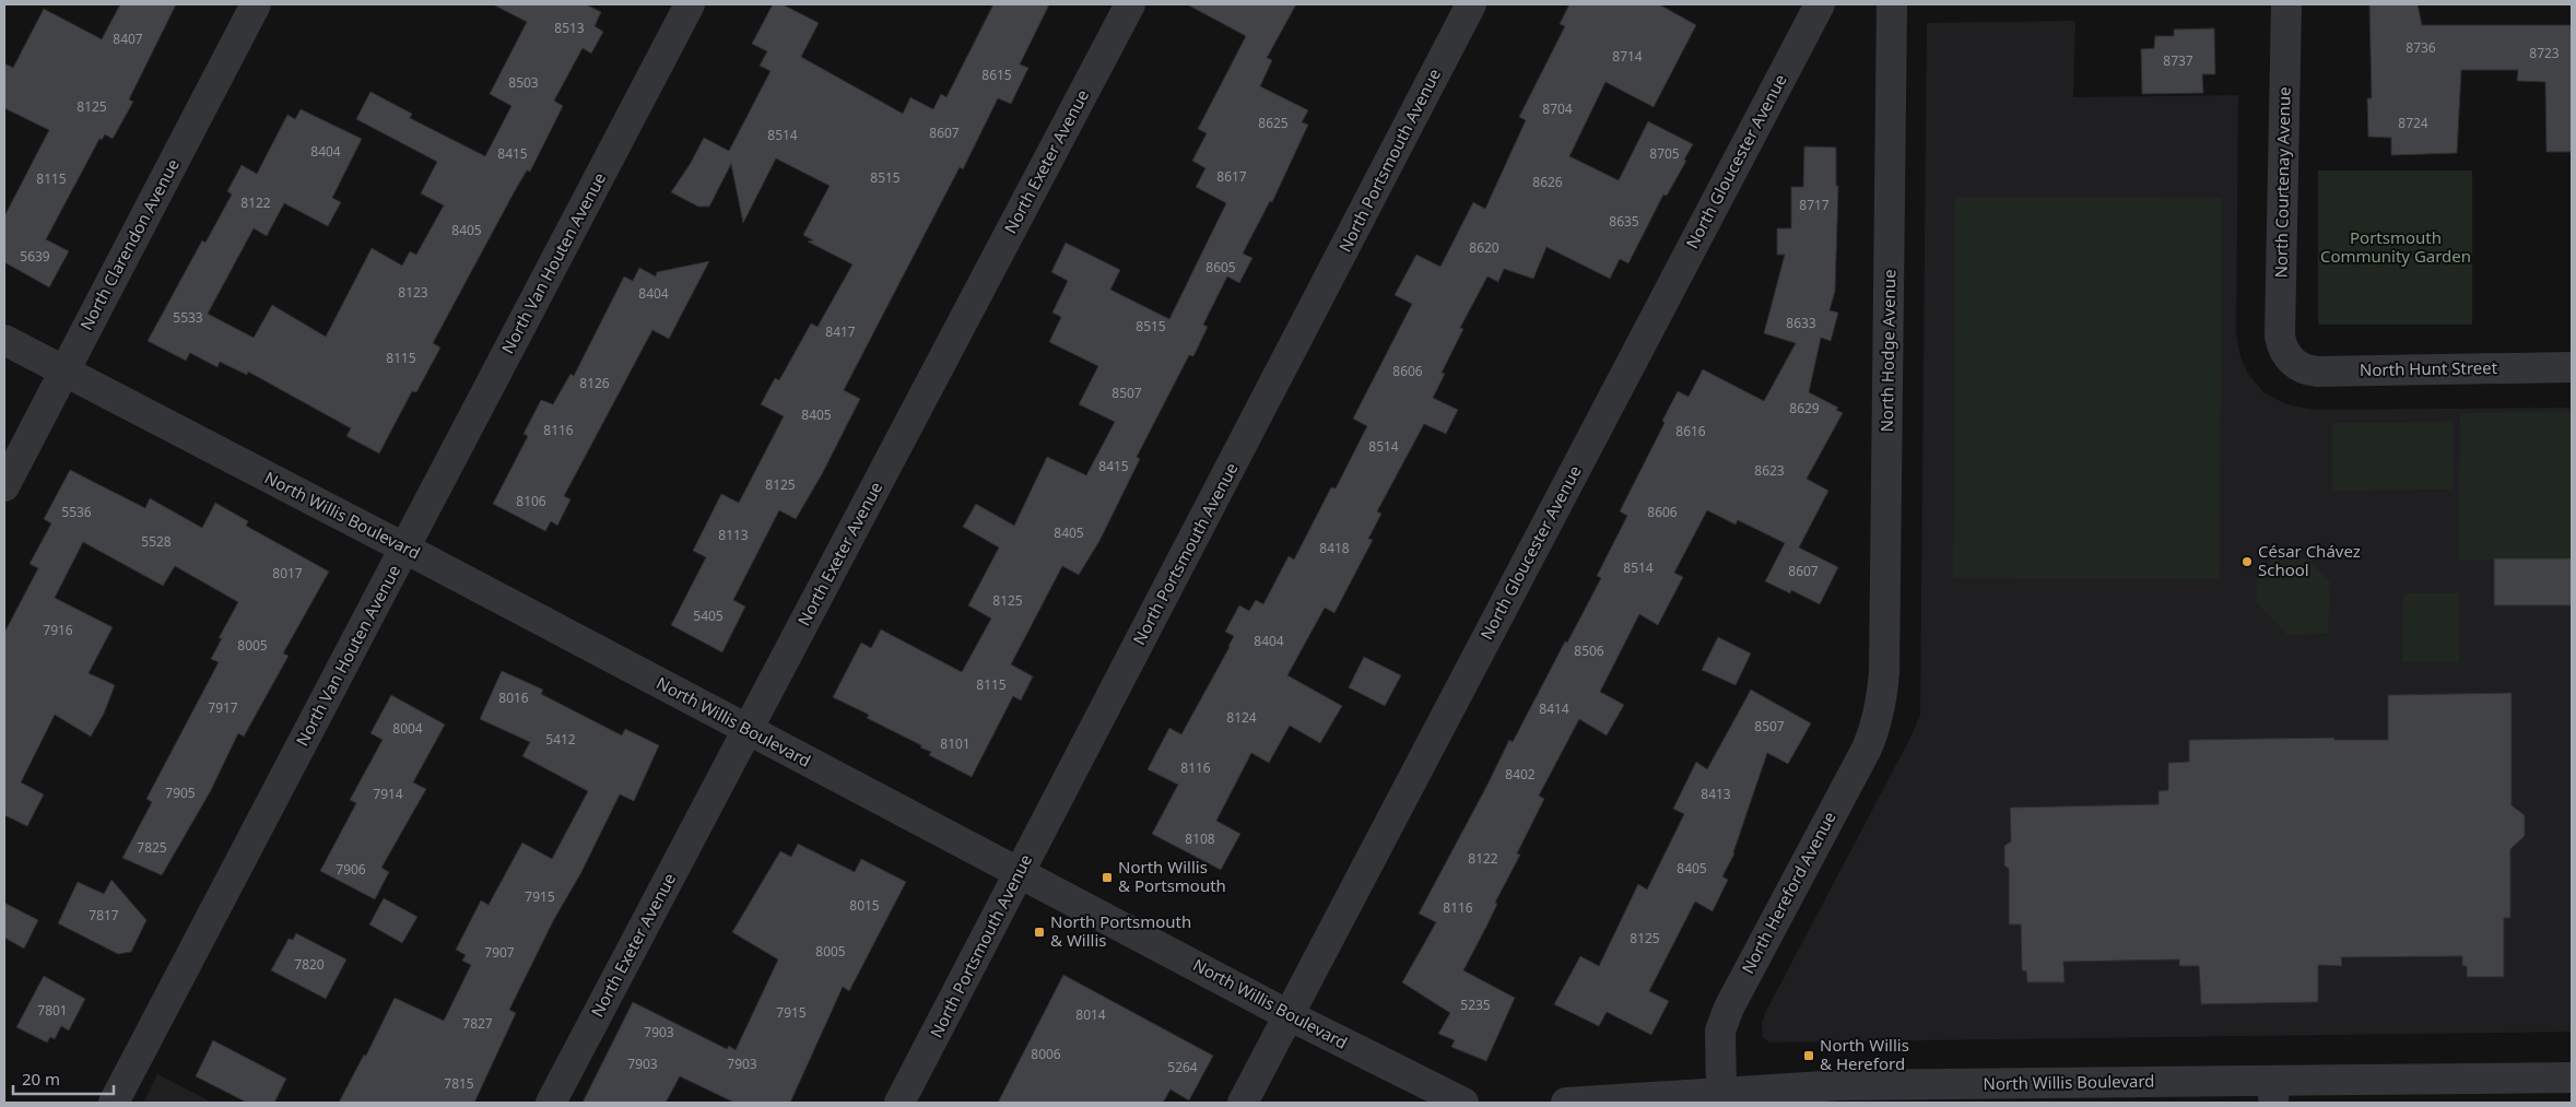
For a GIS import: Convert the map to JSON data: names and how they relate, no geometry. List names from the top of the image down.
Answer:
{
  "streets": {
    "street": [
      "North Portsmouth Avenue",
      "North Exeter Avenue",
      "North Gloucester Avenue",
      "North Courtenay Avenue",
      "North Clarendon Avenue",
      "North Van Houten Avenue",
      "North Hodge Avenue",
      "North Hunt Street",
      "North Willis Boulevard",
      "North Hereford Avenue"
    ]
  },
  "crossings": [
    ["North Portsmouth Avenue", "North Willis Boulevard"],
    ["North Exeter Avenue", "North Willis Boulevard"],
    ["North Gloucester Avenue", "North Willis Boulevard"],
    ["North Courtenay Avenue", "North Hunt Street"],
    ["North Clarendon Avenue", "North Willis Boulevard"],
    ["North Van Houten Avenue", "North Willis Boulevard"],
    ["North Hodge Avenue", "North Hereford Avenue"],
    ["North Willis Boulevard", "North Hereford Avenue"]
  ],
  "parks": ["Portsmouth Community Garden"],
  "places": {
    "other": ["César Chávez School"],
    "transit": ["North Willis & Portsmouth", "North Portsmouth & Willis", "North Willis & Hereford"]
  },
  "house_numbers": [
    "8513",
    "8407",
    "8736",
    "8723",
    "8714",
    "8737",
    "8615",
    "8503",
    "8125",
    "8704",
    "8625",
    "8724",
    "8607",
    "8514",
    "8404",
    "8415",
    "8705",
    "8617",
    "8515",
    "8115",
    "8626",
    "8122",
    "8717",
    "8635",
    "8405",
    "8620",
    "5639",
    "8605",
    "8123",
    "8404",
    "5533",
    "8633",
    "8515",
    "8417",
    "8115",
    "8606",
    "8126",
    "8507",
    "8629",
    "8405",
    "8116",
    "8616",
    "8514",
    "8415",
    "8623",
    "8125",
    "8106",
    "5536",
    "8606",
    "8405",
    "8113",
    "5528",
    "8418",
    "8514",
    "8607",
    "8017",
    "8125",
    "5405",
    "7916",
    "8404",
    "8005",
    "8506",
    "8115",
    "8016",
    "7917",
    "8414",
    "8124",
    "8507",
    "8004",
    "5412",
    "8101",
    "8116",
    "8402",
    "7905",
    "7914",
    "8413",
    "8108",
    "7825",
    "8122",
    "8405",
    "7906",
    "7915",
    "8015",
    "8116",
    "7817",
    "8125",
    "8005",
    "7907",
    "7820",
    "5235",
    "7801",
    "7915",
    "8014",
    "7827",
    "7903",
    "8006",
    "7903",
    "7903",
    "5264",
    "7815"
  ],
  "scale_bar": "20 m"
}
